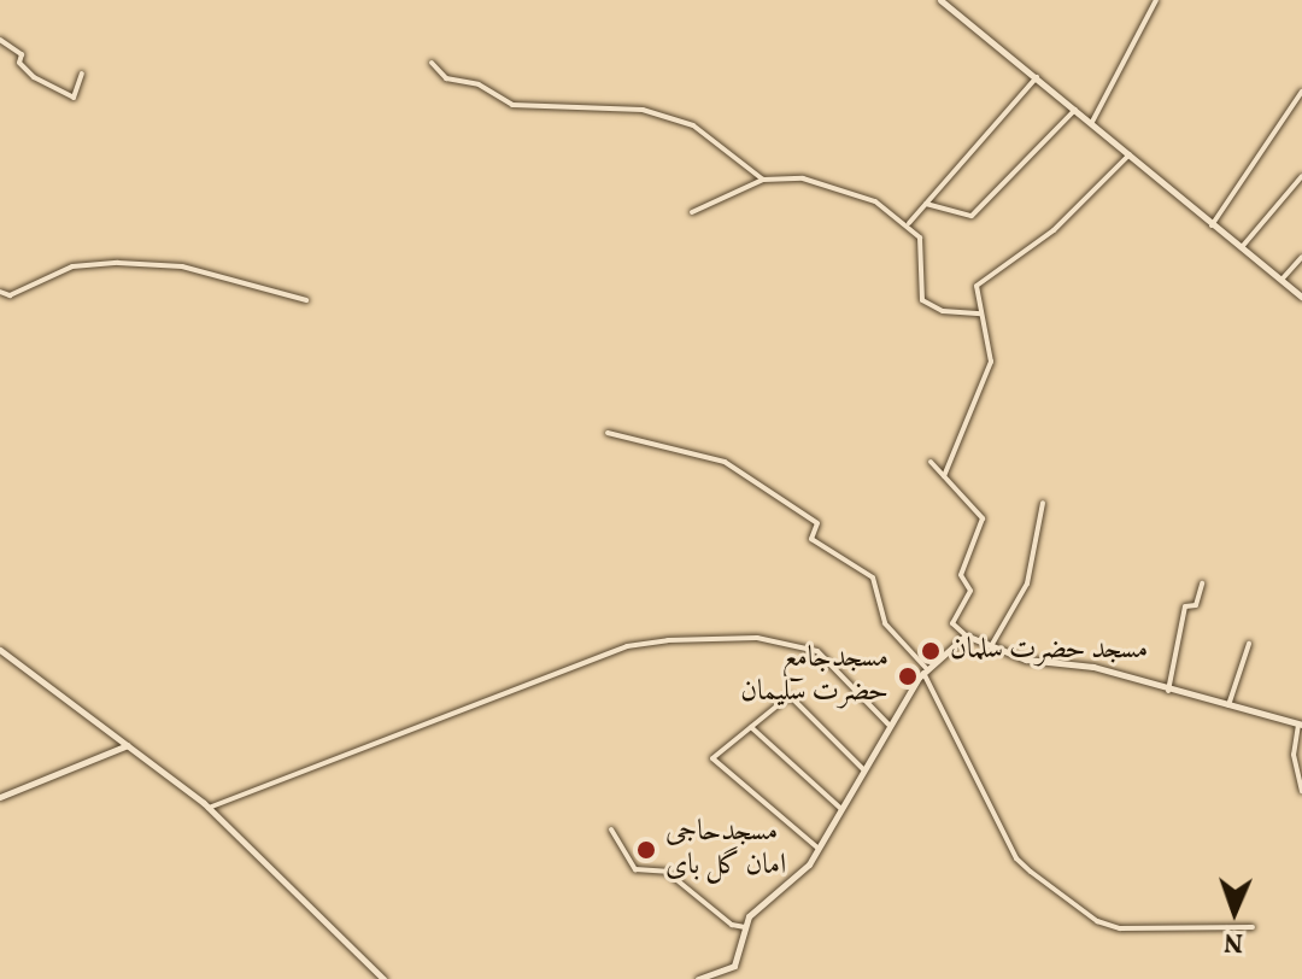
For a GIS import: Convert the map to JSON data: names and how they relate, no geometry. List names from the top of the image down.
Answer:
{
  "places": ["مسجد حضرت سلمان", "مسجدجامع حضرت سلیمان", "مسجدحاجی امان گل بای"],
  "north": "bottom"
}
